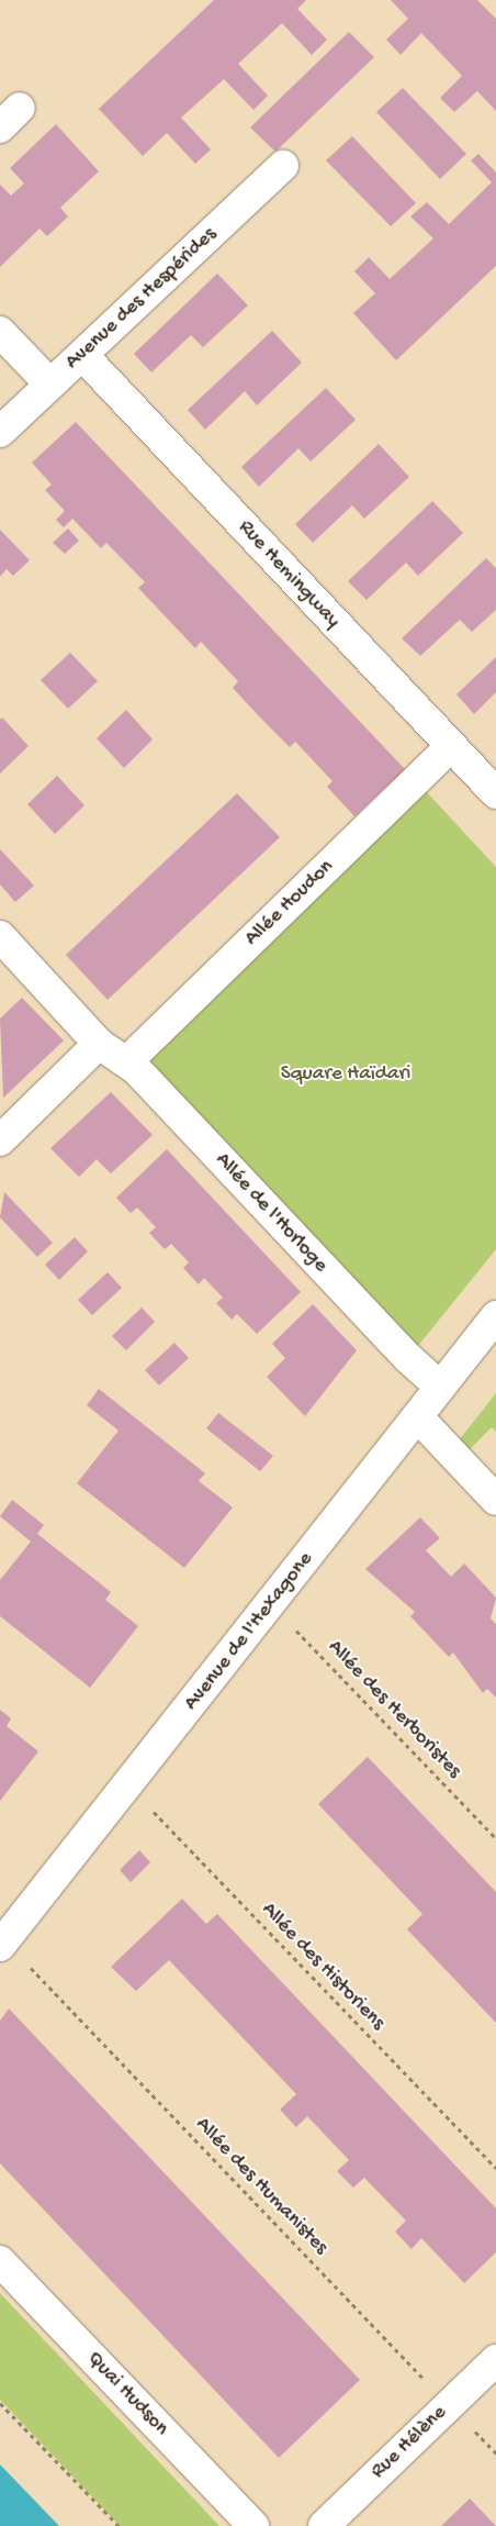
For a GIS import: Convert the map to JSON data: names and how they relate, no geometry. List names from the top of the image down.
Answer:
{
  "streets": {
    "street": [
      "Avenue des Hespérides",
      "Rue Hemingway",
      "Allée Houdon",
      "Allée de l'Horloge",
      "Avenue de l'Hexagone",
      "Quai Hudson",
      "Rue Hélène"
    ],
    "path": ["Allée des Herboristes", "Allée des Historiens", "Allée des Humanistes"]
  },
  "crossings": [
    ["Avenue des Hespérides", "Rue Hemingway"],
    ["Rue Hemingway", "Allée Houdon"],
    ["Allée Houdon", "Allée de l'Horloge"],
    ["Allée de l'Horloge", "Avenue de l'Hexagone"],
    ["Avenue de l'Hexagone", "Allée des Herboristes"],
    ["Avenue de l'Hexagone", "Allée des Historiens"],
    ["Avenue de l'Hexagone", "Allée des Humanistes"],
    ["Allée des Humanistes", "Rue Hélène"]
  ],
  "parks": ["Square Haïdari"]
}
